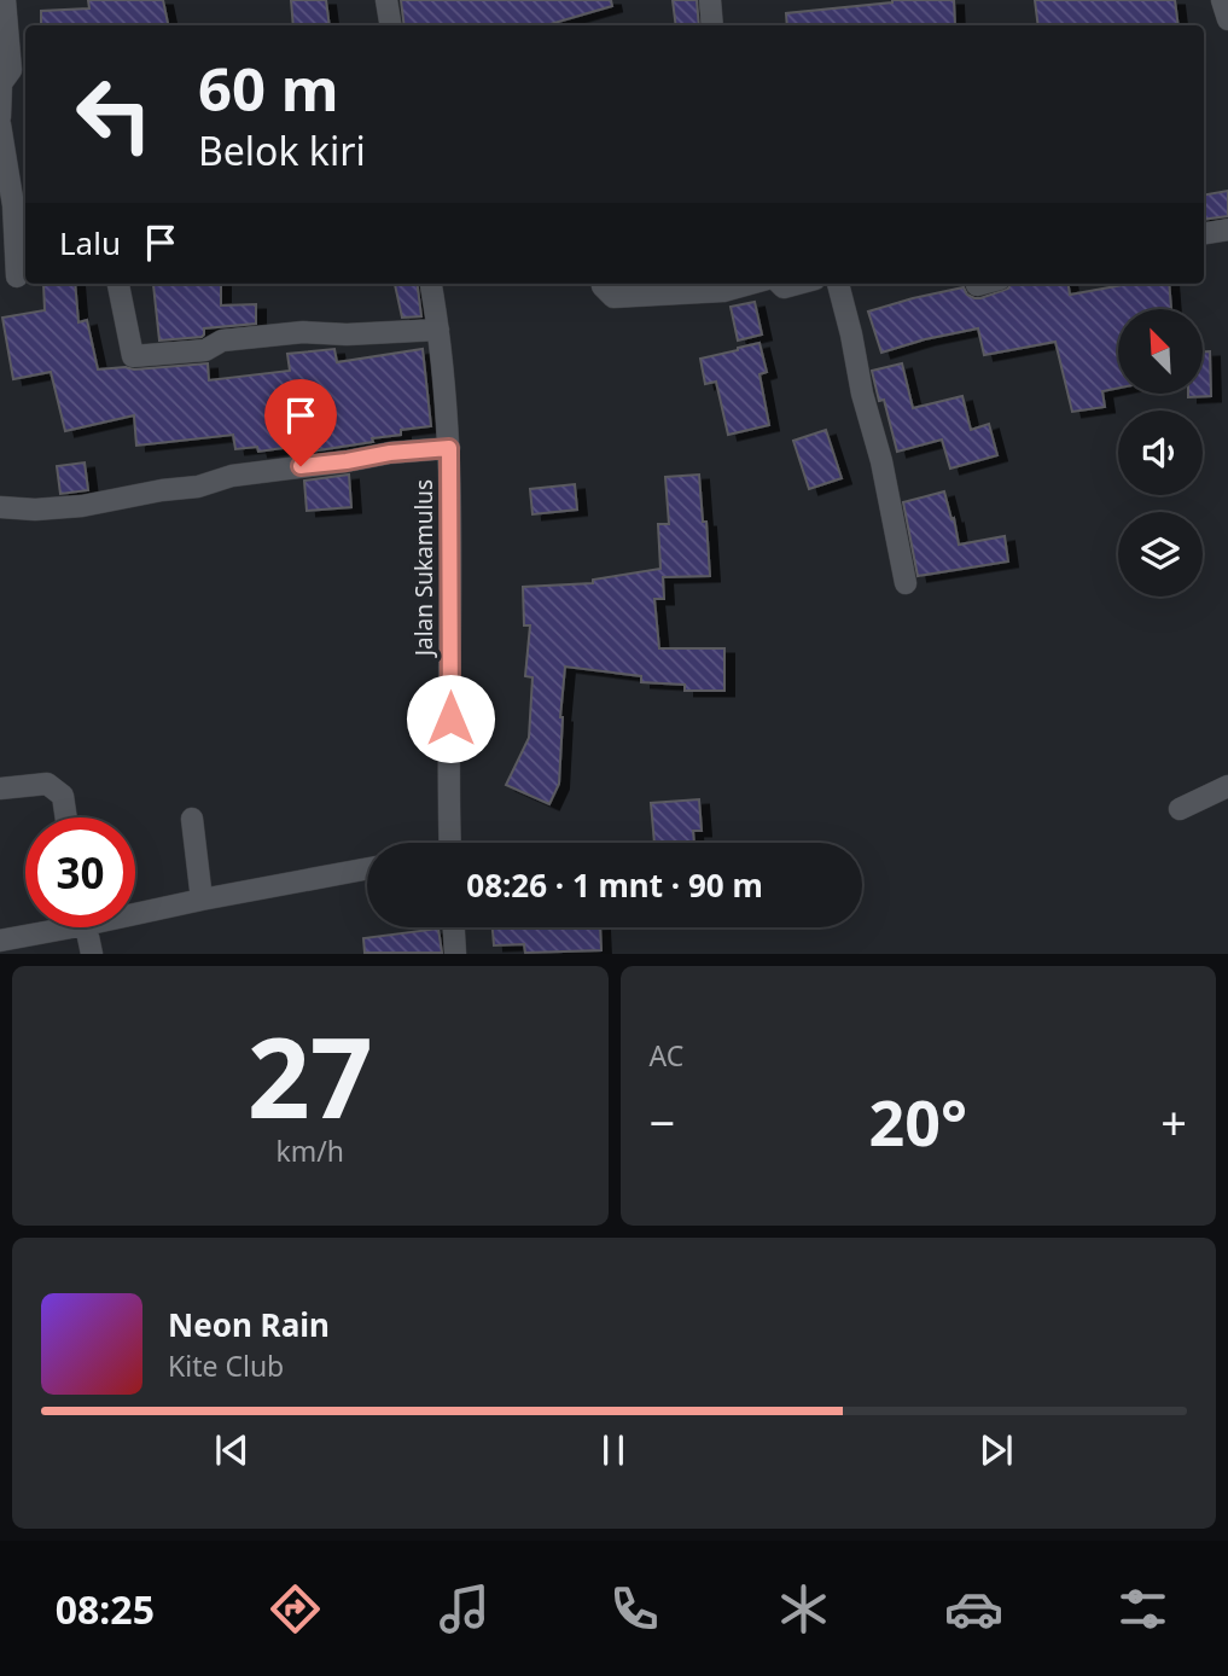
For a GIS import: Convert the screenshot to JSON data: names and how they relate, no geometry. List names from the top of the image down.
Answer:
{
  "streets": {
    "street": ["Jalan Sukamulus"]
  },
  "north": "top left",
  "page": {
    "turn": ["60 m", "Belok kiri"],
    "then": "Lalu",
    "limit": "30",
    "trip": "08:26 · 1 mnt · 90 m",
    "tile": [
      ["27", "km/h"],
      "AC"
    ],
    "heat": ["−", "20°", "+"],
    "song": ["Neon Rain", "Kite Club"],
    "tabs": "08:25"
  }
}
